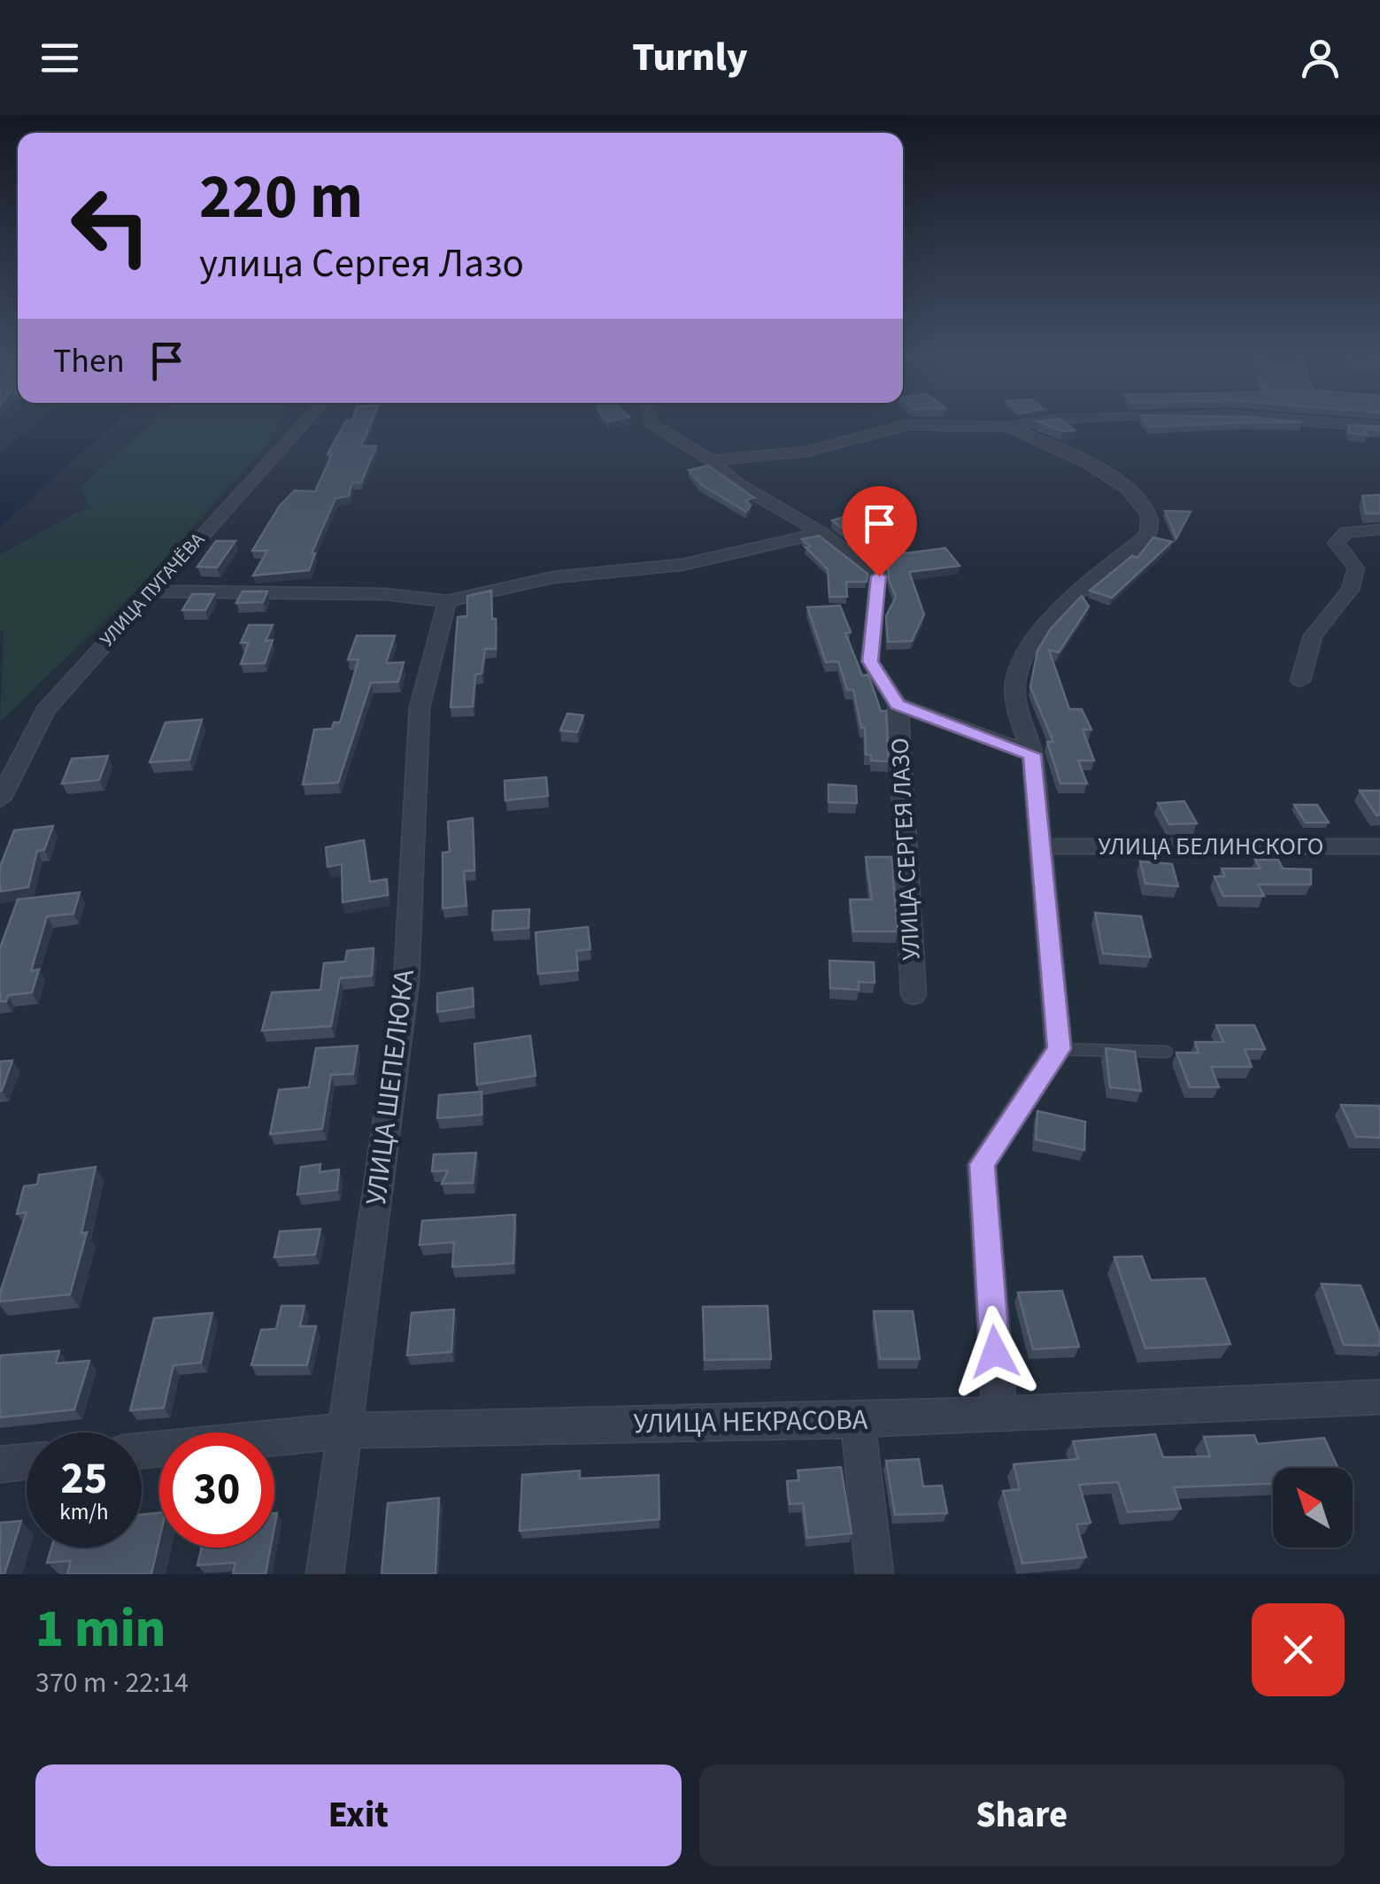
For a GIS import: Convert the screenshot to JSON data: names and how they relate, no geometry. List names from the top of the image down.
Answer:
{
  "streets": {
    "street": [
      "УЛИЦА ПУГАЧЁВА",
      "УЛИЦА БЕЛИНСКОГО",
      "УЛИЦА СЕРГЕЯ ЛАЗО",
      "УЛИЦА ШЕПЕЛЮКА",
      "УЛИЦА НЕКРАСОВА"
    ]
  },
  "crossings": [
    ["УЛИЦА ШЕПЕЛЮКА", "УЛИЦА НЕКРАСОВА"]
  ],
  "north": "top left",
  "page": {
    "header": "Turnly",
    "turn": ["220 m", "улица Сергея Лазо"],
    "then": "Then",
    "speed": "25 km/h",
    "limit": "30",
    "heading": ["1 min", "370 m · 22:14"],
    "buttons": ["Exit", "Share"]
  }
}
